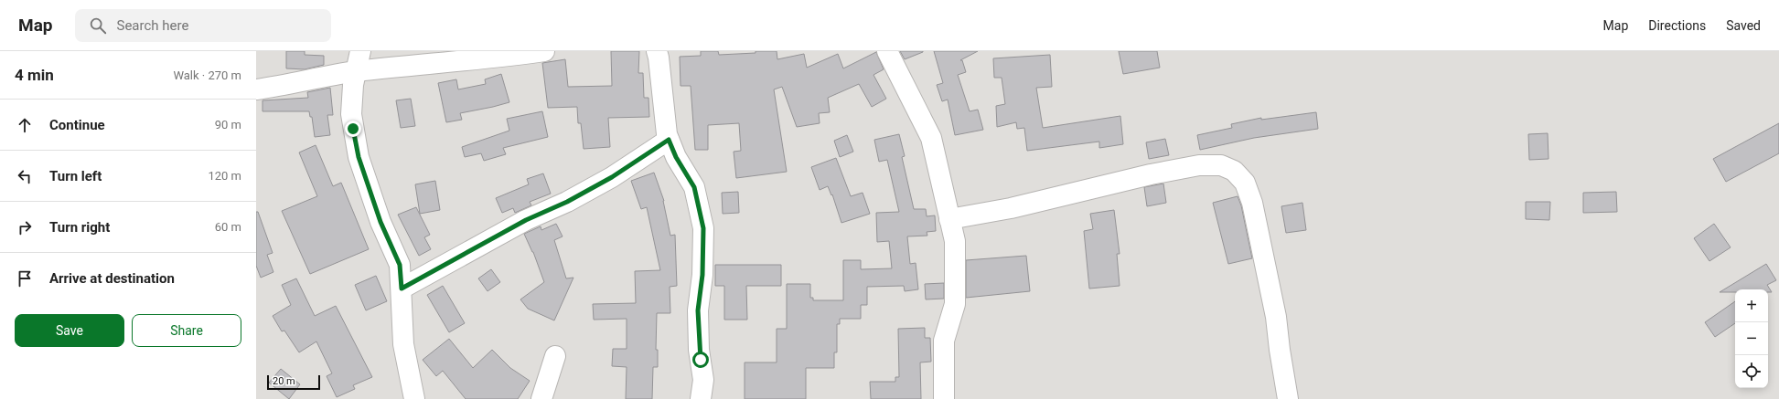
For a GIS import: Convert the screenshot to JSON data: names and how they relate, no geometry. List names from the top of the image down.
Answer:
{
  "scale_bar": "20 m",
  "page": {
    "header": "Map",
    "search": "Search here",
    "nav": ["Map", "Directions", "Saved"],
    "heading": ["4 min", "Walk · 270 m"],
    "list": [
      ["Continue", "90 m"],
      ["Turn left", "120 m"],
      ["Turn right", "60 m"],
      "Arrive at destination"
    ],
    "map_buttons": ["+", "−"],
    "buttons": ["Save", "Share"],
    "scale": "20 m"
  }
}
